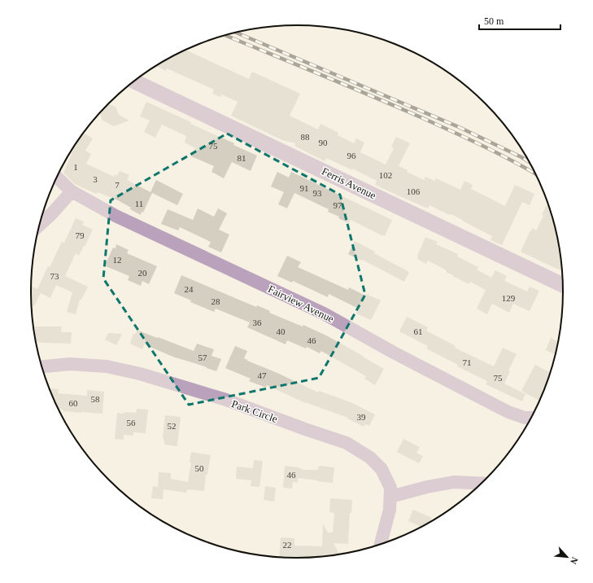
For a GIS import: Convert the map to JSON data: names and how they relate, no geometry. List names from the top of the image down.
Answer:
{
  "streets": {
    "street": ["Ferris Avenue", "Fairview Avenue", "Park Circle"]
  },
  "house_numbers": [
    "88",
    "90",
    "75",
    "96",
    "81",
    "1",
    "102",
    "3",
    "7",
    "91",
    "106",
    "93",
    "11",
    "97",
    "79",
    "12",
    "20",
    "73",
    "24",
    "129",
    "28",
    "36",
    "40",
    "61",
    "46",
    "57",
    "71",
    "47",
    "75",
    "58",
    "60",
    "39",
    "56",
    "52",
    "50",
    "46",
    "22"
  ],
  "scale_bar": "50 m",
  "north": "bottom right"
}
